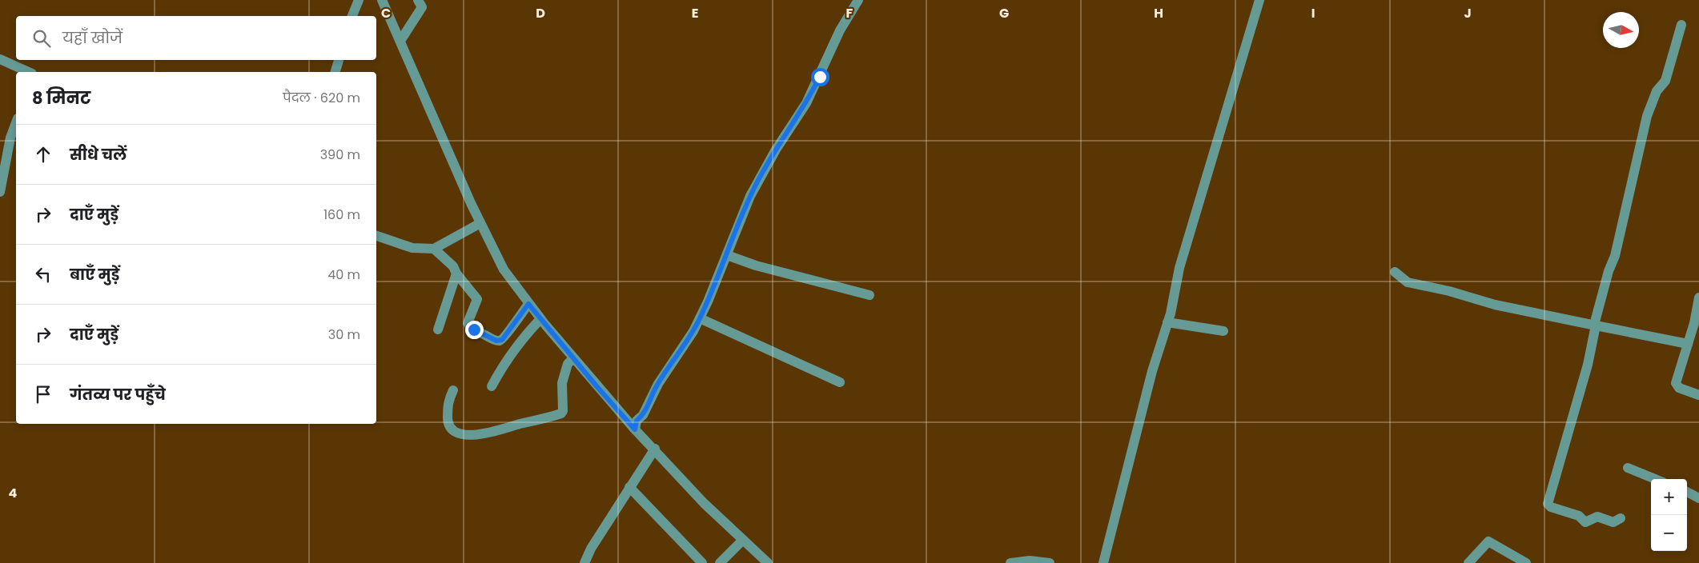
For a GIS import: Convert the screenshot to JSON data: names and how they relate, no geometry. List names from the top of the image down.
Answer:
{
  "north": "right",
  "page": {
    "search": "यहाँ खोजें",
    "heading": ["8 मिनट", "पैदल · 620 m"],
    "list": [
      ["सीधे चलें", "390 m"],
      ["दाएँ मुड़ें", "160 m"],
      ["बाएँ मुड़ें", "40 m"],
      ["दाएँ मुड़ें", "30 m"],
      "गंतव्य पर पहुँचे"
    ],
    "map_buttons": ["+", "−"]
  },
  "grid": {
    "columns": [
      "C",
      "D",
      "E",
      "F",
      "G",
      "H",
      "I",
      "J"
    ],
    "rows": ["4"]
  }
}
